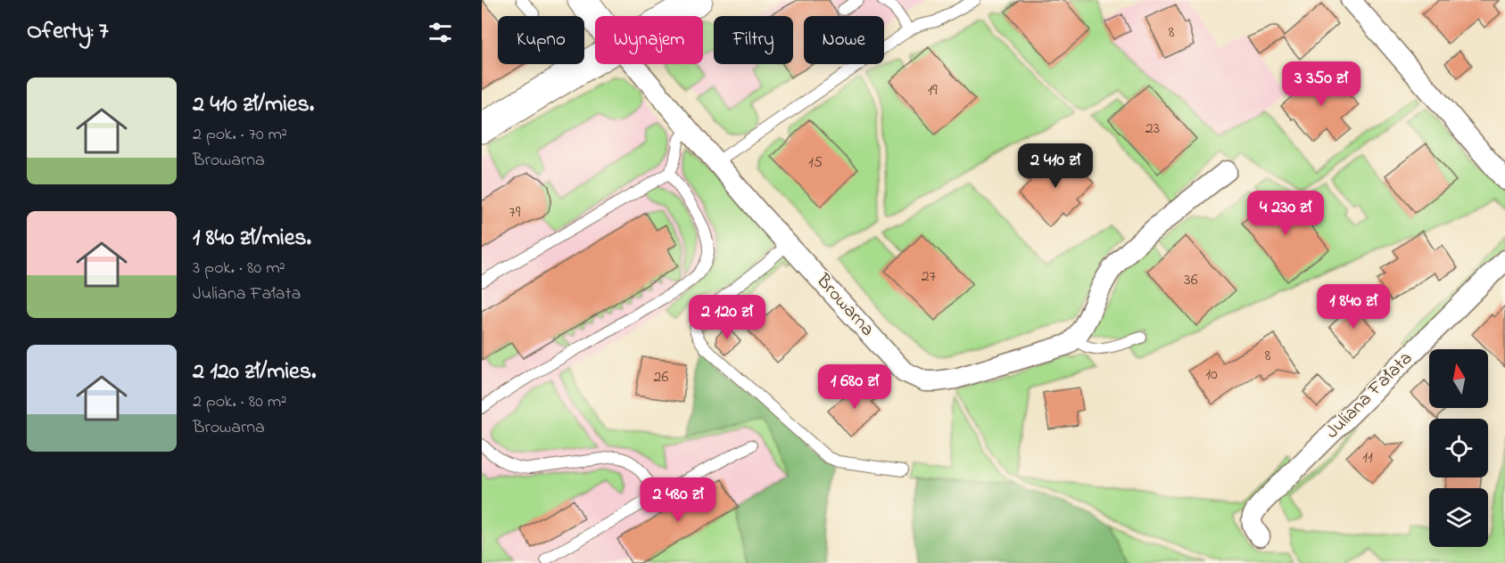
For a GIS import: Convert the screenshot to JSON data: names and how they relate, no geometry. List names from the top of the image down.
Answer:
{
  "streets": {
    "street": ["Browarna", "Juliana Fałata"]
  },
  "house_numbers": [
    "8",
    "19",
    "23",
    "15",
    "79",
    "27",
    "36",
    "8",
    "10",
    "26",
    "11"
  ],
  "north": "top",
  "page": {
    "heading": "Oferty: 7",
    "chip": [
      "Kupno",
      "Wynajem",
      "Filtry",
      "Nowe"
    ],
    "price": [
      "3 350 zł",
      "2 410 zł",
      "4 230 zł",
      "1 840 zł",
      "2 120 zł",
      "1 680 zł",
      "2 480 zł"
    ],
    "list": [
      {
        "name": "2 410 zł/mies.",
        "note": "2 pok. · 70 m² · Browarna"
      },
      {
        "name": "1 840 zł/mies.",
        "note": "3 pok. · 80 m² · Juliana Fałata"
      },
      {
        "name": "2 120 zł/mies.",
        "note": "2 pok. · 80 m² · Browarna"
      }
    ]
  }
}
